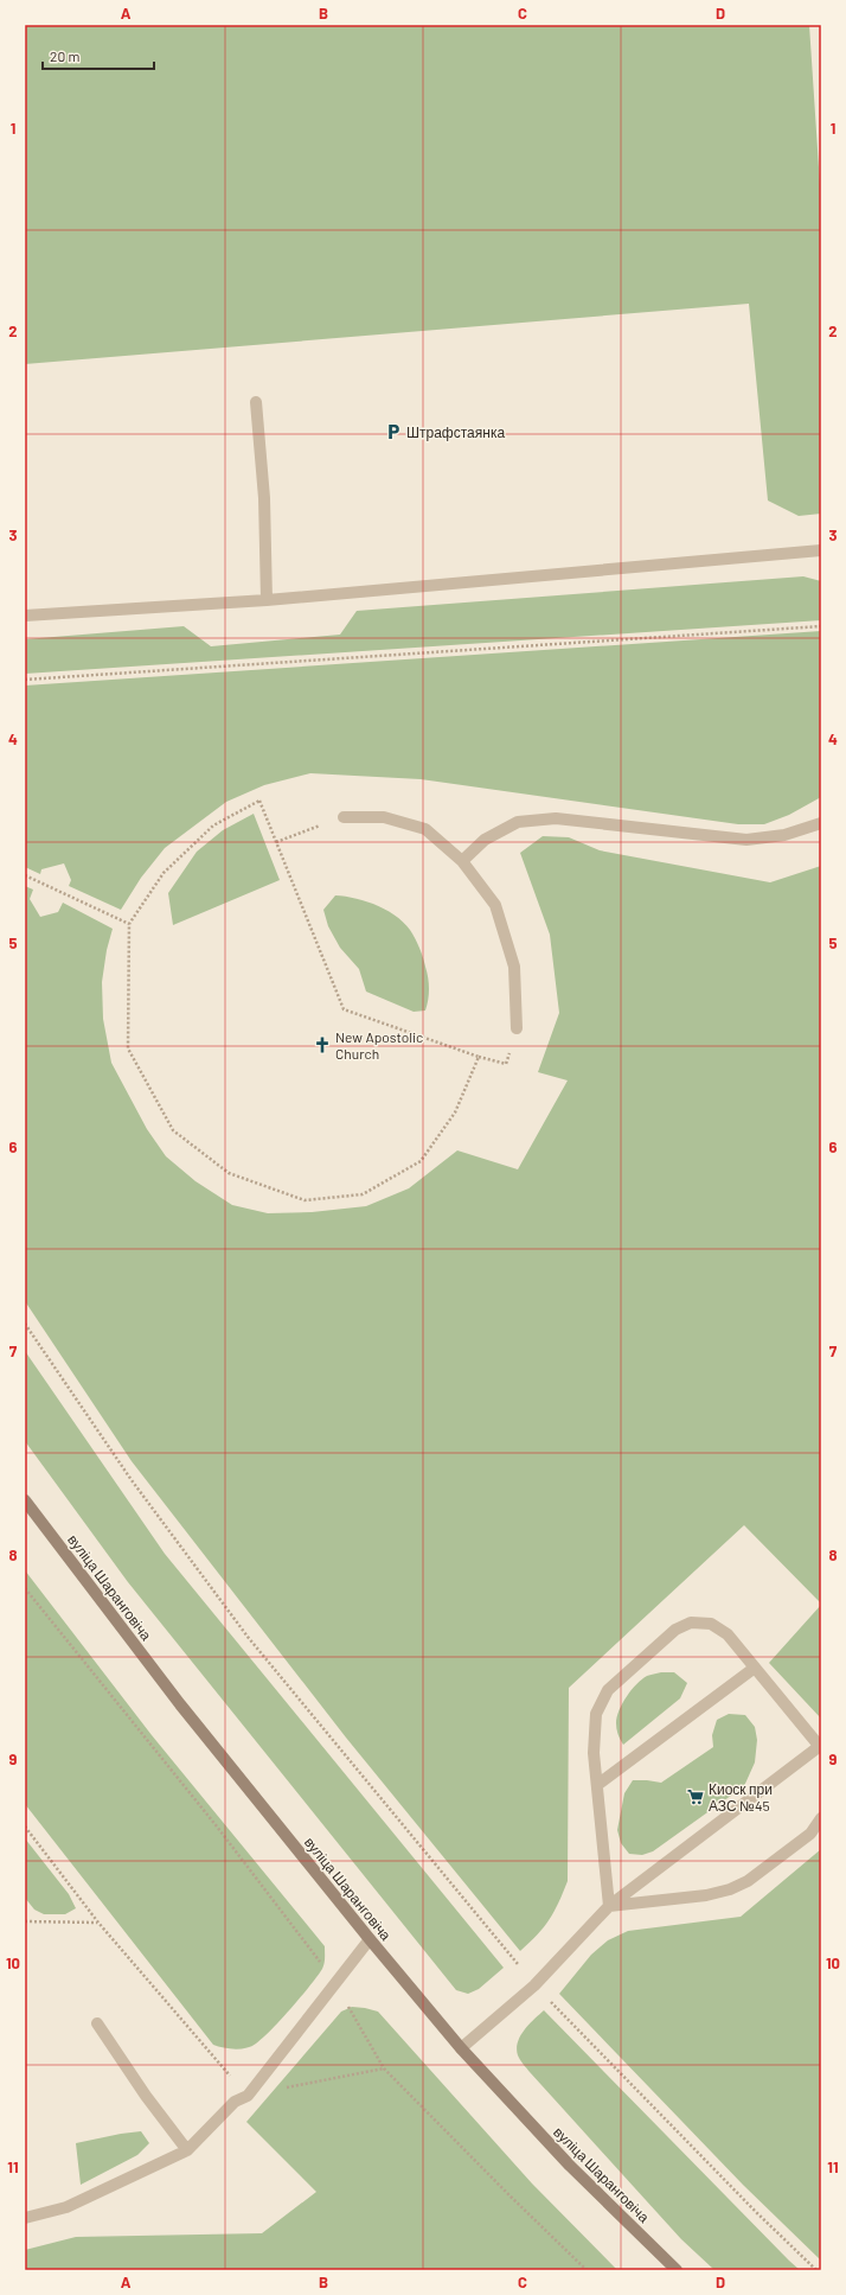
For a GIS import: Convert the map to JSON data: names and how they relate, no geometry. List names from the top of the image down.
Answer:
{
  "streets": {
    "main road": ["вуліца Шаранговіча"]
  },
  "places": {
    "parking": ["Штрафстаянка"],
    "church": ["New Apostolic Church"],
    "supermarket": ["Киоск при АЗС №45"]
  },
  "scale_bar": "20 m",
  "grid": {
    "columns": [
      "A",
      "B",
      "C",
      "D"
    ],
    "rows": [
      "1",
      "2",
      "3",
      "4",
      "5",
      "6",
      "7",
      "8",
      "9",
      "10",
      "11"
    ]
  }
}
